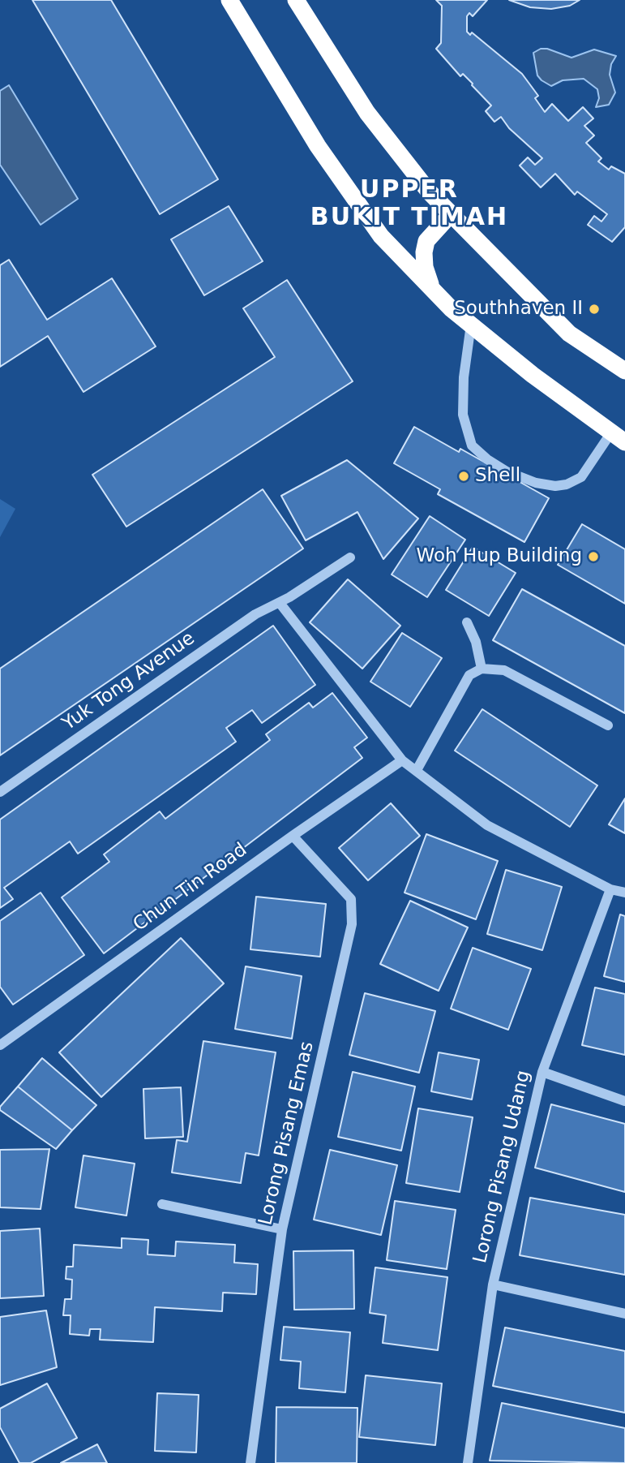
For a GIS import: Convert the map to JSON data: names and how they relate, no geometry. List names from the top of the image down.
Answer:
{
  "streets": {
    "street": [
      "Yuk Tong Avenue",
      "Chun Tin Road",
      "Lorong Pisang Emas",
      "Lorong Pisang Udang"
    ]
  },
  "crossings": [
    ["Chun Tin Road", "Lorong Pisang Emas"]
  ],
  "districts": ["UPPER BUKIT TIMAH"],
  "places": ["Southhaven II", "Shell", "Woh Hup Building"]
}
